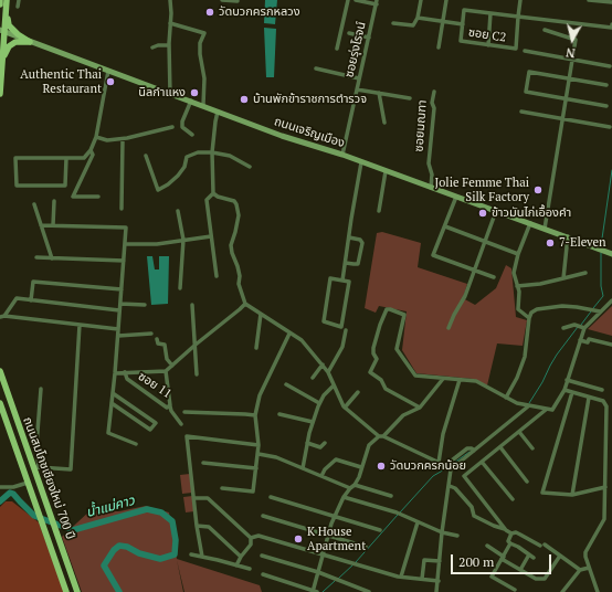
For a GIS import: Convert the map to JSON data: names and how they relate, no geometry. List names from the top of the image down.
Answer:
{
  "streets": {
    "main road": ["ถนนเจริญเมือง", "ถนนสมโภชเชียงใหม่ 700 ปี"],
    "street": [
      "ซอย C2",
      "ซอยรุ่งโรจน์",
      "ซอยมณฑา",
      "ซอย 11"
    ]
  },
  "crossings": [
    ["ซอยรุ่งโรจน์", "ถนนเจริญเมือง"],
    ["ซอยมณฑา", "ถนนเจริญเมือง"]
  ],
  "water": ["น้ำแม่คาว"],
  "places": [
    "วัดบวกครกหลวง",
    "Authentic Thai Restaurant",
    "นิลกําแหง",
    "บ้านพักข้าราชการตำรวจ",
    "Jolie Femme Thai Silk Factory",
    "ข้าวมันไก่เอื้องคํา",
    "7-Eleven",
    "วัดบวกครกน้อย",
    "K House Apartment"
  ],
  "scale_bar": "200 m",
  "north": "bottom"
}
